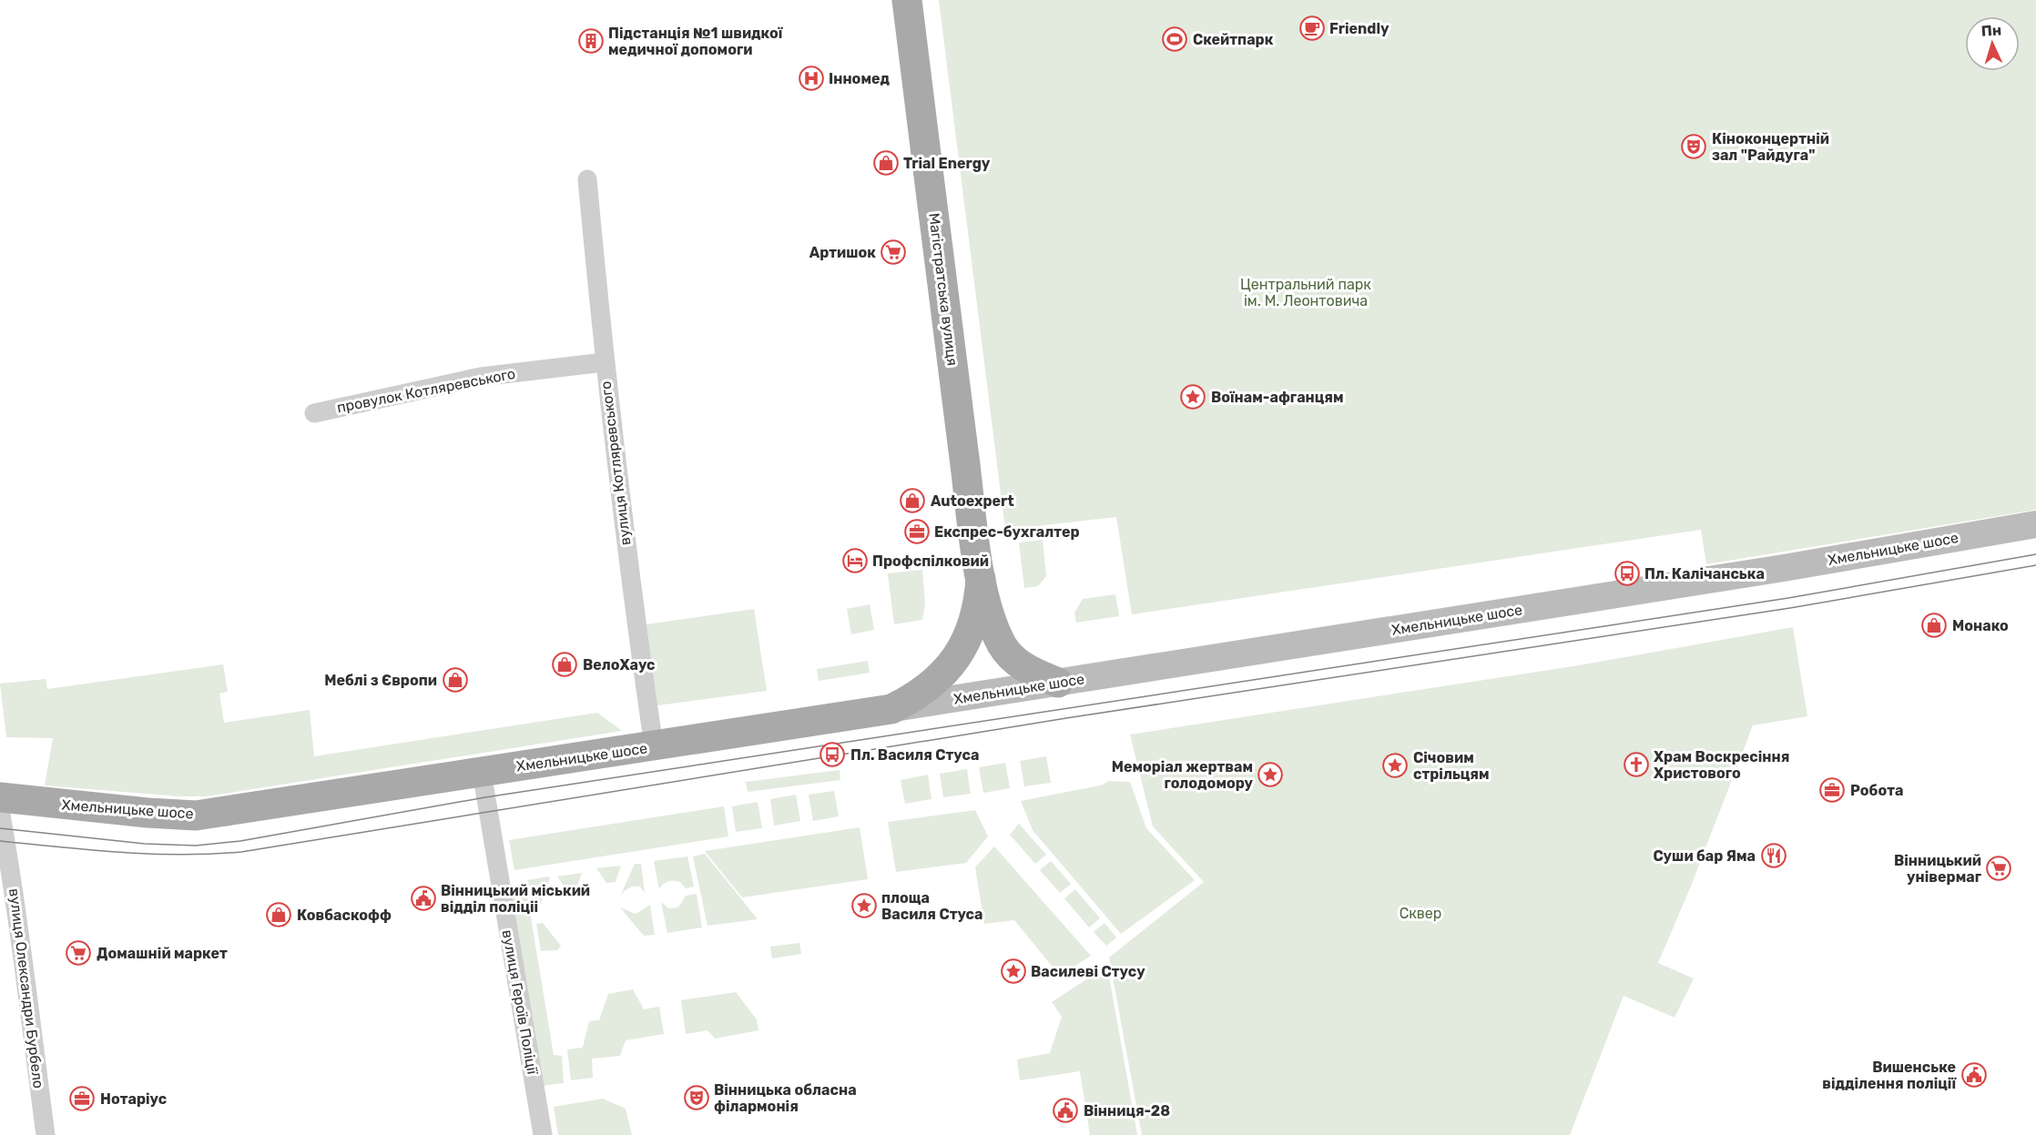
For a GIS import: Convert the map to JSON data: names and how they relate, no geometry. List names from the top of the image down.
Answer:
{
  "streets": {
    "main road": ["Магістратська вулиця", "Хмельницьке шосе"],
    "street": [
      "провулок Котляревського",
      "вулиця Котляревського",
      "вулиця Олександри Бурбело",
      "вулиця Героїв Поліції"
    ]
  },
  "crossings": [
    ["провулок Котляревського", "вулиця Котляревського"],
    ["вулиця Котляревського", "Хмельницьке шосе"],
    ["Хмельницьке шосе", "вулиця Героїв Поліції"]
  ],
  "parks": ["Центральний парк ім. М. Леонтовича", "Сквер"],
  "places": {
    "cafe": ["Friendly"],
    "sports": ["Скейтпарк"],
    "building": ["Підстанція №1 швидкої медичної допомоги"],
    "hospital": ["Інномед"],
    "theatre": ["Кіноконцертній зал \"Райдуга\"", "Вінницька обласна філармонія"],
    "shop": [
      "Trial Energy",
      "Autoexpert",
      "Монако",
      "ВелоХаус",
      "Меблі з Європи",
      "Ковбаскофф"
    ],
    "supermarket": ["Артишок", "Вінницький універмаг", "Домашній маркет"],
    "place": [
      "Воїнам-афганцям",
      "Січовим стрільцям",
      "Меморіал жертвам голодомору",
      "площа Василя Стуса",
      "Василеві Стусу"
    ],
    "office": ["Експрес-бухгалтер", "Робота", "Нотаріус"],
    "hotel": ["Профспілковий"],
    "bus stop": ["Пл. Калічанська", "Пл. Василя Стуса"],
    "church": ["Храм Воскресіння Христового"],
    "restaurant": ["Суши бар Яма"],
    "public building": ["Вінницький міський відділ поліціі", "Вишенське відділення поліції", "Вінниця-28"]
  },
  "north": "top"
}
